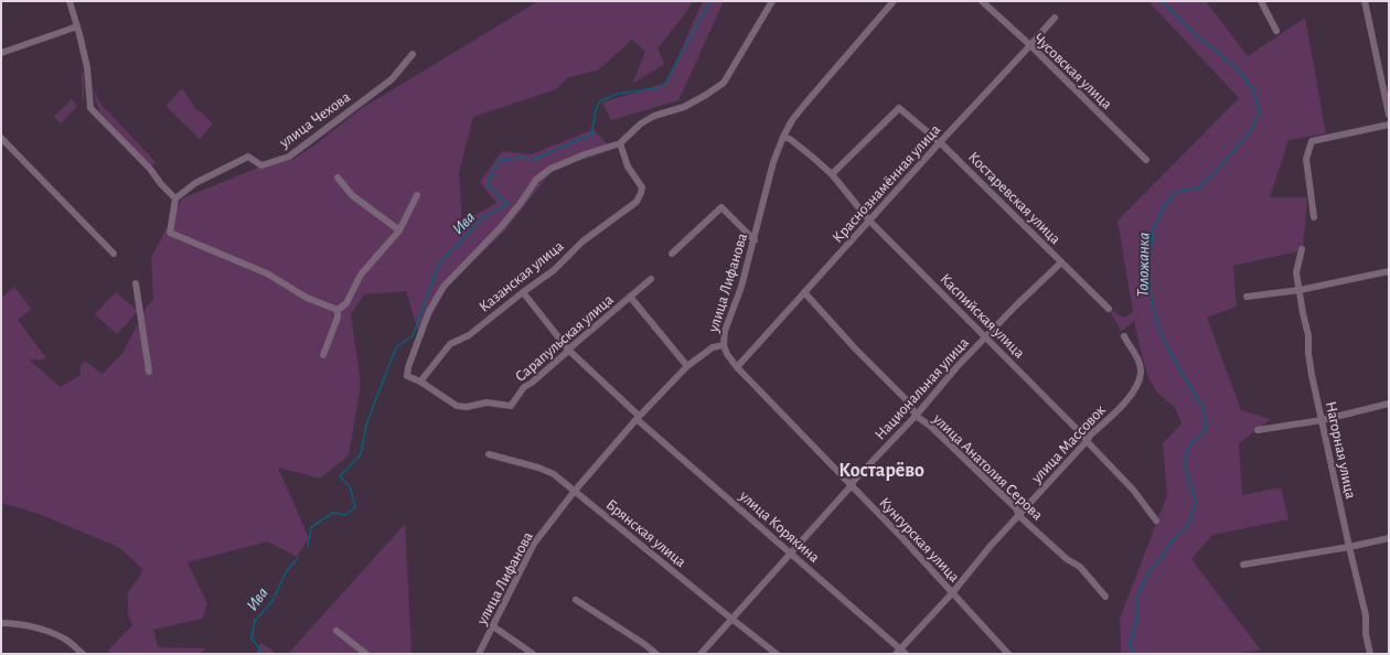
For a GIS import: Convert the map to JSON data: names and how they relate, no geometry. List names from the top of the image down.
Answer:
{
  "streets": {
    "street": [
      "Чусовская улица",
      "улица Чехова",
      "Краснознамённая улица",
      "Костаревская улица",
      "Казанская улица",
      "улица Лифанова",
      "Каспийская улица",
      "Сарапульская улица",
      "Национальная улица",
      "улица Массовок",
      "Нагорная улица",
      "улица Анатолия Серова",
      "улица Корякина",
      "Брянская улица",
      "Кунгурская улица"
    ]
  },
  "crossings": [
    ["Чусовская улица", "Краснознамённая улица"],
    ["Краснознамённая улица", "Костаревская улица"],
    ["Краснознамённая улица", "Каспийская улица"],
    ["Краснознамённая улица", "улица Анатолия Серова"],
    ["Краснознамённая улица", "Кунгурская улица"],
    ["Костаревская улица", "Каспийская улица"],
    ["Костаревская улица", "Национальная улица"],
    ["Казанская улица", "Сарапульская улица"],
    ["Казанская улица", "улица Корякина"],
    ["улица Лифанова", "Каспийская улица"],
    ["улица Лифанова", "улица Корякина"],
    ["улица Лифанова", "Брянская улица"],
    ["улица Лифанова", "Кунгурская улица"],
    ["Каспийская улица", "Национальная улица"],
    ["Каспийская улица", "улица Массовок"],
    ["Сарапульская улица", "улица Корякина"],
    ["Национальная улица", "улица Анатолия Серова"],
    ["Национальная улица", "улица Корякина"],
    ["Национальная улица", "Брянская улица"],
    ["Национальная улица", "Кунгурская улица"],
    ["улица Массовок", "улица Анатолия Серова"],
    ["улица Массовок", "улица Корякина"],
    ["улица Массовок", "Кунгурская улица"]
  ],
  "districts": ["Костарёво"],
  "water": ["Ива", "Толожанка"]
}
